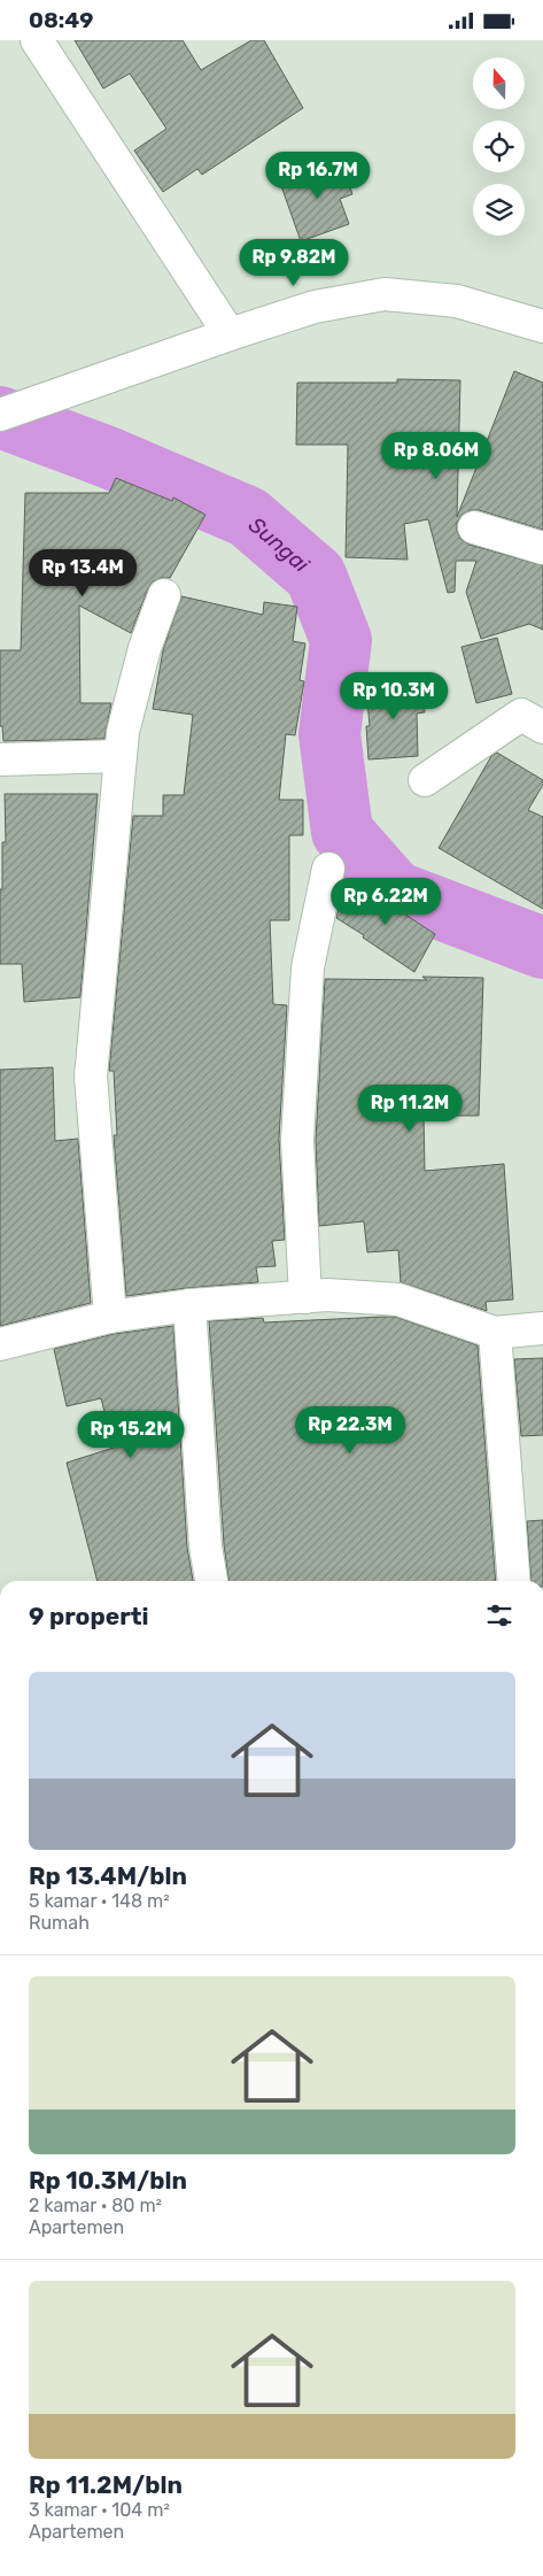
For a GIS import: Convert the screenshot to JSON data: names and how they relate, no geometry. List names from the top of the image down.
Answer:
{
  "water": ["Sungai"],
  "north": "top",
  "page": {
    "status": "08:49",
    "price": [
      "Rp 16.7M",
      "Rp 9.82M",
      "Rp 8.06M",
      "Rp 13.4M",
      "Rp 10.3M",
      "Rp 6.22M",
      "Rp 11.2M",
      "Rp 22.3M",
      "Rp 15.2M"
    ],
    "heading": "9 properti",
    "list": [
      {
        "name": "Rp 13.4M/bln",
        "note": "5 kamar · 148 m² · Rumah"
      },
      {
        "name": "Rp 10.3M/bln",
        "note": "2 kamar · 80 m² · Apartemen"
      },
      {
        "name": "Rp 11.2M/bln",
        "note": "3 kamar · 104 m² · Apartemen"
      }
    ]
  }
}
